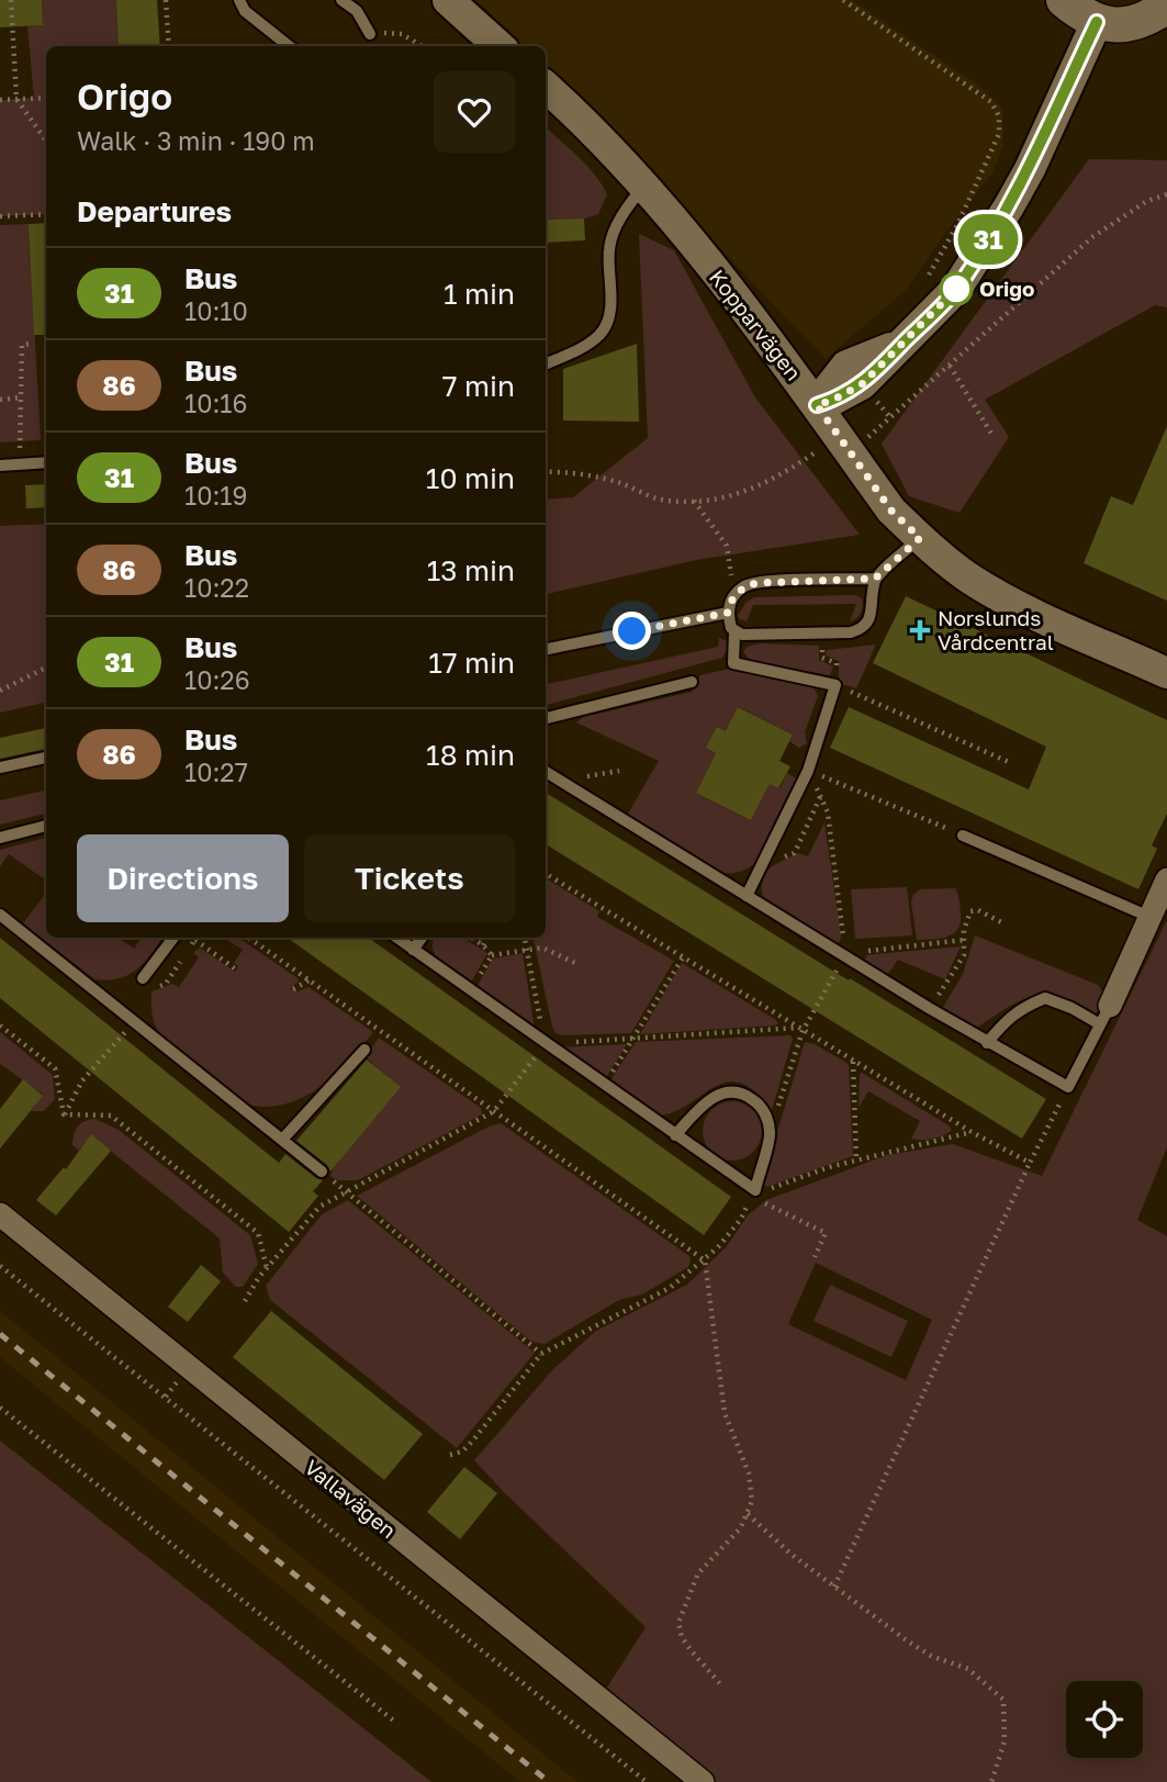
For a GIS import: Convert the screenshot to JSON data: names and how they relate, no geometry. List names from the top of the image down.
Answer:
{
  "streets": {
    "street": ["Kopparvägen", "Vallavägen"]
  },
  "places": {
    "other": ["Origo"],
    "health": ["Norslunds Vårdcentral"]
  },
  "lines": ["bus line 31"],
  "page": {
    "on_map": "31",
    "heading": [
      ["Origo", "Walk · 3 min · 190 m"],
      "Departures"
    ],
    "list": [
      {
        "mark": "31",
        "name": "Bus",
        "note": "10:10",
        "value": "1 min"
      },
      {
        "mark": "86",
        "name": "Bus",
        "note": "10:16",
        "value": "7 min"
      },
      {
        "mark": "31",
        "name": "Bus",
        "note": "10:19",
        "value": "10 min"
      },
      {
        "mark": "86",
        "name": "Bus",
        "note": "10:22",
        "value": "13 min"
      },
      {
        "mark": "31",
        "name": "Bus",
        "note": "10:26",
        "value": "17 min"
      },
      {
        "mark": "86",
        "name": "Bus",
        "note": "10:27",
        "value": "18 min"
      }
    ],
    "buttons": ["Directions", "Tickets"]
  }
}
